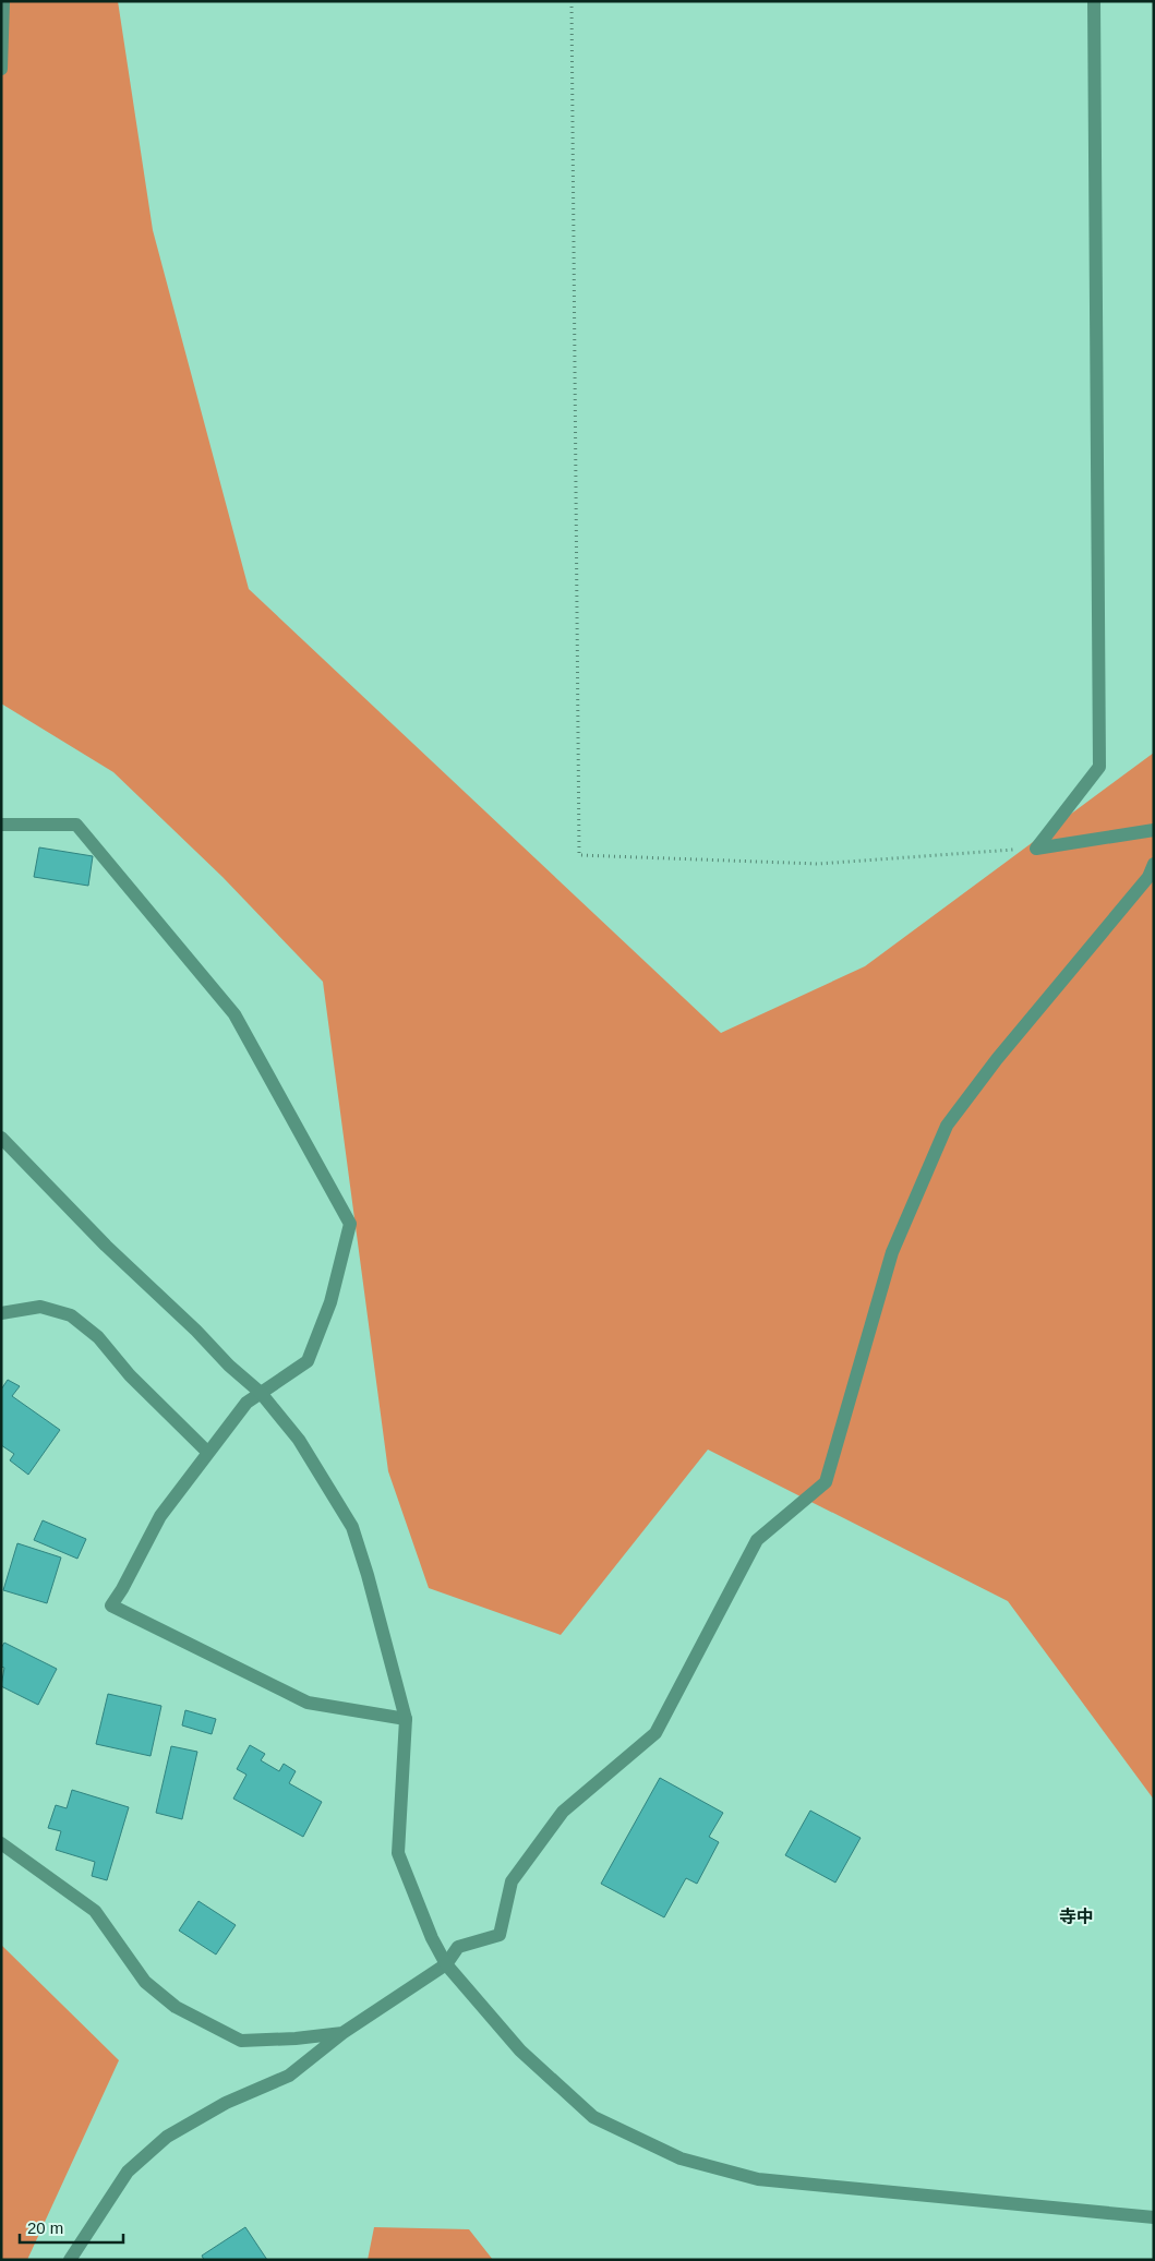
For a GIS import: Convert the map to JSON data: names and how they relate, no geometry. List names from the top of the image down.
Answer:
{
  "districts": ["寺中"],
  "scale_bar": "20 m"
}
